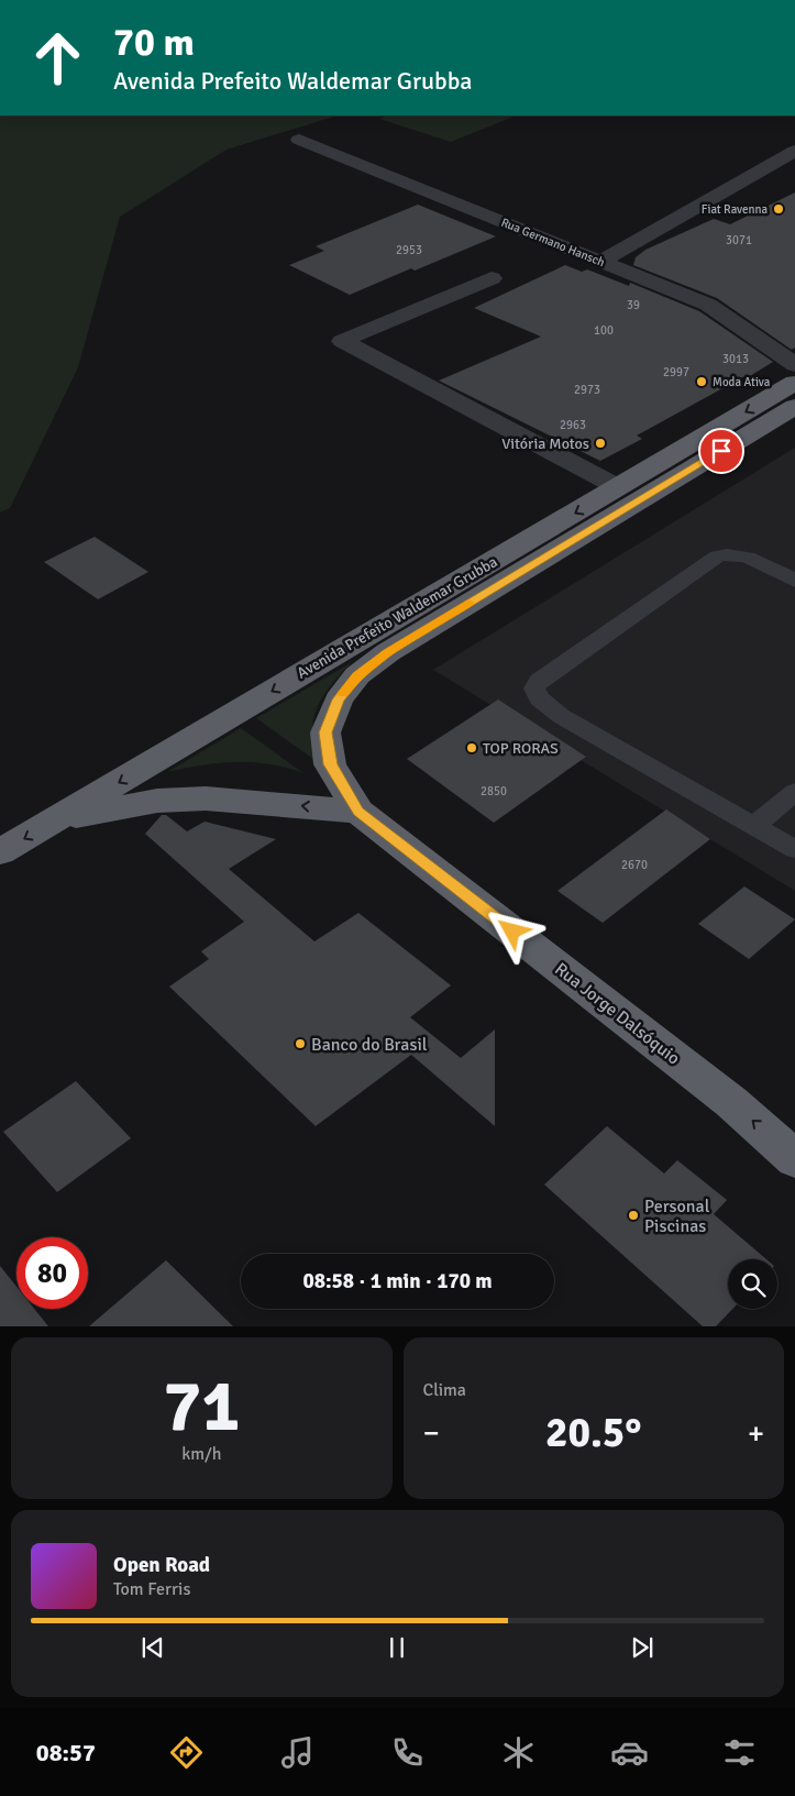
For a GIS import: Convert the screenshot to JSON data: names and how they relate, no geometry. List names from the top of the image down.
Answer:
{
  "streets": {
    "highway": ["Avenida Prefeito Waldemar Grubba", "Rua Jorge Dalsóquio"],
    "street": ["Rua Germano Hansch"]
  },
  "crossings": [
    ["Avenida Prefeito Waldemar Grubba", "Rua Jorge Dalsóquio"]
  ],
  "one_way": ["Rua Jorge Dalsóquio"],
  "places": [
    "Fiat Ravenna",
    "Moda Ativa",
    "Vitória Motos",
    "TOP RORAS",
    "Banco do Brasil",
    "Personal Piscinas"
  ],
  "house_numbers": [
    "3071",
    "2953",
    "39",
    "100",
    "3013",
    "2997",
    "2973",
    "2963",
    "2850",
    "2670"
  ],
  "page": {
    "turn": ["70 m", "Avenida Prefeito Waldemar Grubba"],
    "limit": "80",
    "trip": "08:58 · 1 min · 170 m",
    "tile": [
      ["71", "km/h"],
      "Clima"
    ],
    "heat": ["−", "20.5°", "+"],
    "song": ["Open Road", "Tom Ferris"],
    "tabs": "08:57"
  }
}
